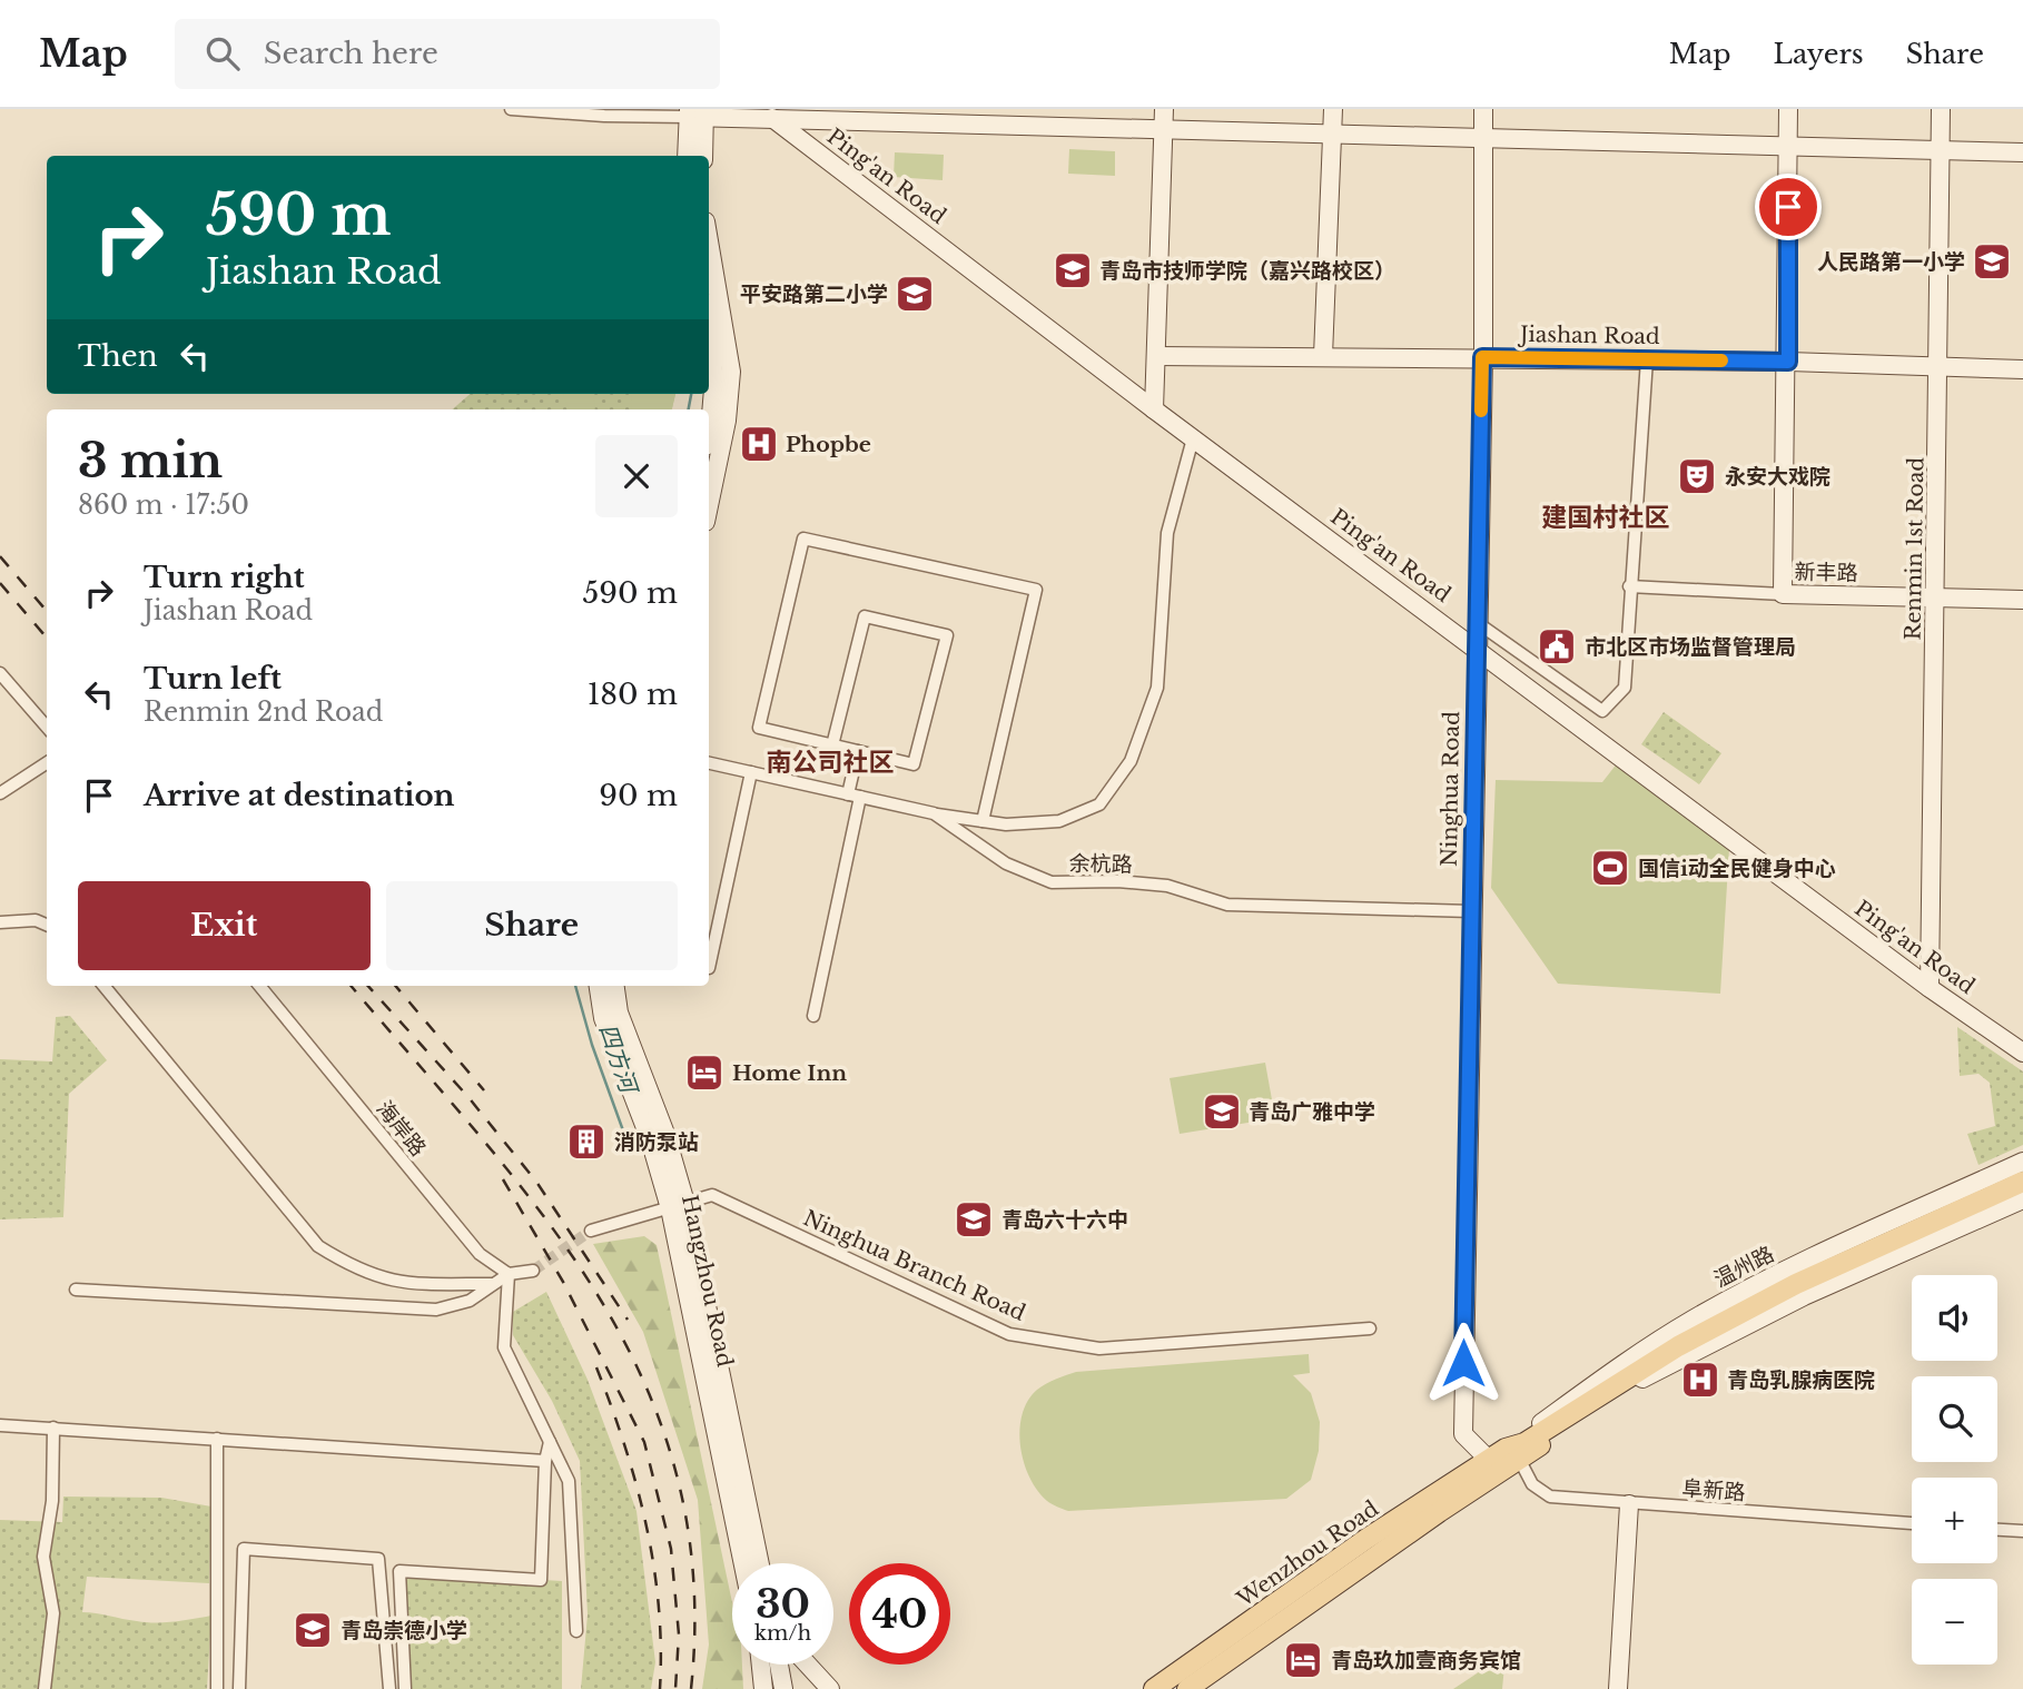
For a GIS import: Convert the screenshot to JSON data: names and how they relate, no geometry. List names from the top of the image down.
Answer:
{
  "streets": {
    "main road": ["Wenzhou Road"],
    "street": [
      "Ping'an Road",
      "Jiashan Road",
      "Renmin 1st Road",
      "新丰路",
      "Ninghua Road",
      "余杭路",
      "海岸路",
      "Ninghua Branch Road",
      "温州路",
      "Hangzhou Road",
      "阜新路"
    ]
  },
  "crossings": [
    ["Ping'an Road", "Renmin 1st Road"],
    ["Ping'an Road", "Ninghua Road"],
    ["Jiashan Road", "Renmin 1st Road"],
    ["Jiashan Road", "Ninghua Road"],
    ["Renmin 1st Road", "新丰路"],
    ["Ninghua Road", "余杭路"],
    ["Ninghua Road", "温州路"],
    ["Ninghua Road", "阜新路"],
    ["Ninghua Road", "Wenzhou Road"],
    ["Ninghua Branch Road", "Hangzhou Road"],
    ["温州路", "阜新路"],
    ["温州路", "Wenzhou Road"],
    ["阜新路", "Wenzhou Road"]
  ],
  "districts": ["建国村社区", "南公司社区"],
  "water": ["四方河"],
  "places": {
    "school or university": [
      "人民路第一小学",
      "青岛市技师学院（嘉兴路校区）",
      "平安路第二小学",
      "青岛广雅中学",
      "青岛六十六中",
      "青岛崇德小学"
    ],
    "hospital": ["Phopbe", "青岛乳腺病医院"],
    "theatre": ["永安大戏院"],
    "public building": ["市北区市场监督管理局"],
    "sports": ["国信i动全民健身中心"],
    "hotel": ["Home Inn", "青岛玖加壹商务宾馆"],
    "building": ["消防泵站"]
  },
  "page": {
    "header": "Map",
    "search": "Search here",
    "nav": ["Map", "Layers", "Share"],
    "turn": ["590 m", "Jiashan Road"],
    "then": "Then",
    "heading": ["3 min", "860 m · 17:50"],
    "list": [
      {
        "name": "Turn right",
        "note": "Jiashan Road",
        "value": "590 m"
      },
      {
        "name": "Turn left",
        "note": "Renmin 2nd Road",
        "value": "180 m"
      },
      {
        "name": "Arrive at destination",
        "value": "90 m"
      }
    ],
    "buttons": ["Exit", "Share"],
    "map_buttons": ["+", "−"],
    "speed": "30 km/h",
    "limit": "40"
  }
}
